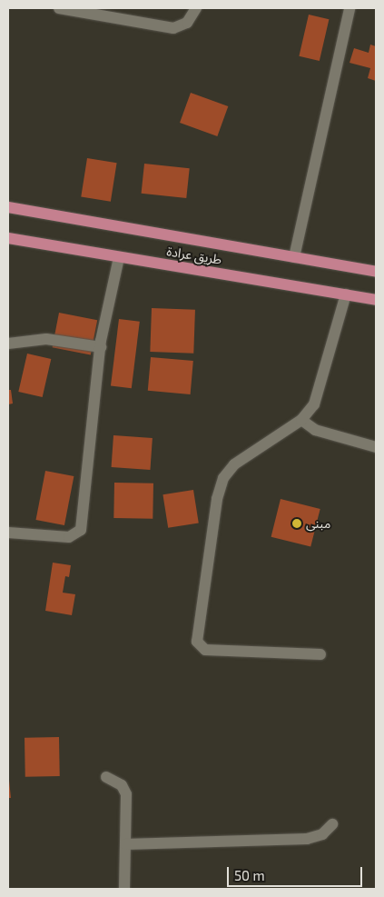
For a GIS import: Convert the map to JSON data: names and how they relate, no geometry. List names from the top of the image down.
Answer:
{
  "streets": {
    "main road": ["طريق عرادة"]
  },
  "places": ["مبنى"],
  "scale_bar": "50 m"
}
